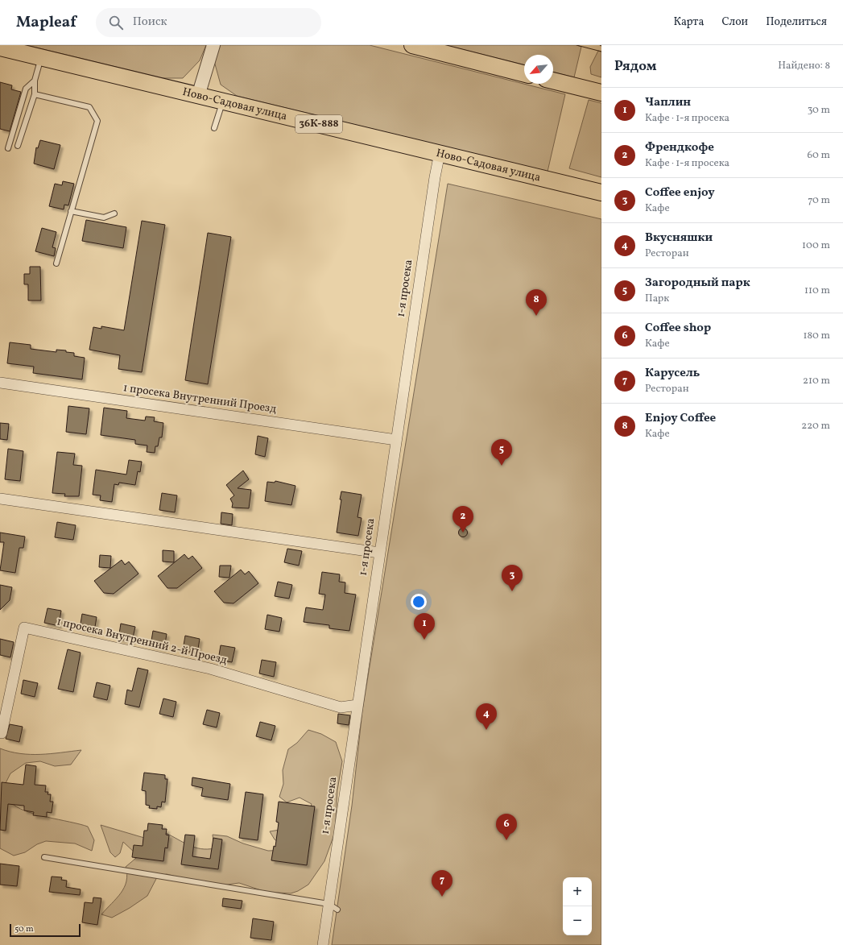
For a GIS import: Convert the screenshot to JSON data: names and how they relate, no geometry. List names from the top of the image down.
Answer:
{
  "streets": {
    "main road": ["Ново-Садовая улица", "36К-888"],
    "street": ["1-я просека", "1 просека Внутренний Проезд", "1 просека Внутренний 2-й Проезд"]
  },
  "crossings": [
    ["Ново-Садовая улица", "1-я просека"],
    ["1-я просека", "1 просека Внутренний Проезд"],
    ["1-я просека", "1 просека Внутренний 2-й Проезд"]
  ],
  "scale_bar": "50 m",
  "north": "bottom left",
  "page": {
    "header": "Mapleaf",
    "search": "Поиск",
    "nav": ["Карта", "Слои", "Поделиться"],
    "heading": ["Рядом", "Найдено: 8"],
    "list": [
      {
        "mark": "1",
        "name": "Чаплин",
        "note": "Кафе · 1-я просека",
        "value": "30 m"
      },
      {
        "mark": "2",
        "name": "Френдкофе",
        "note": "Кафе · 1-я просека",
        "value": "60 m"
      },
      {
        "mark": "3",
        "name": "Coffee enjoy",
        "note": "Кафе",
        "value": "70 m"
      },
      {
        "mark": "4",
        "name": "Вкусняшки",
        "note": "Ресторан",
        "value": "100 m"
      },
      {
        "mark": "5",
        "name": "Загородный парк",
        "note": "Парк",
        "value": "110 m"
      },
      {
        "mark": "6",
        "name": "Coffee shop",
        "note": "Кафе",
        "value": "180 m"
      },
      {
        "mark": "7",
        "name": "Карусель",
        "note": "Ресторан",
        "value": "210 m"
      },
      {
        "mark": "8",
        "name": "Enjoy Coffee",
        "note": "Кафе",
        "value": "220 m"
      }
    ],
    "pins": [
      "8",
      "5",
      "2",
      "3",
      "1",
      "4",
      "6",
      "7"
    ],
    "map_buttons": ["+", "−"],
    "scale": "50 m"
  }
}
